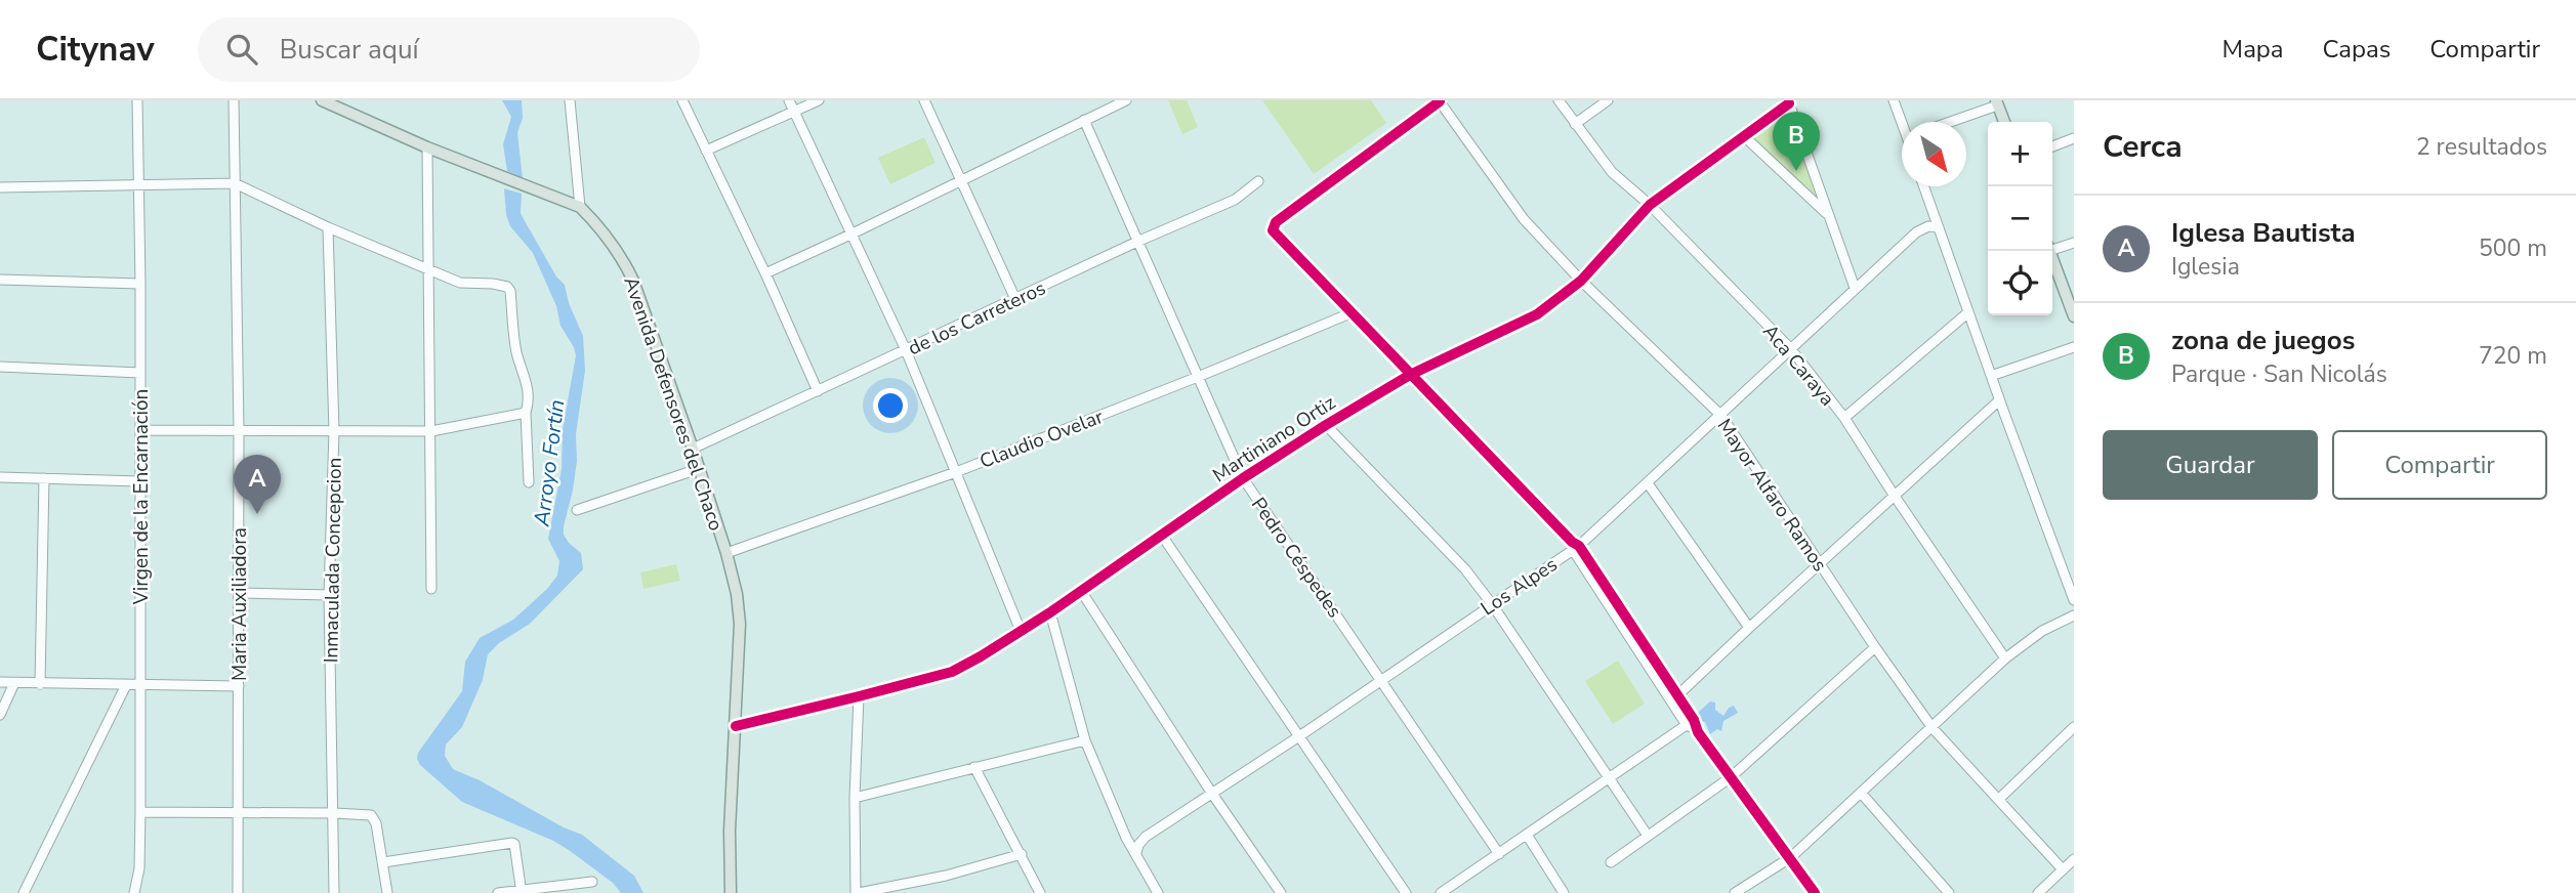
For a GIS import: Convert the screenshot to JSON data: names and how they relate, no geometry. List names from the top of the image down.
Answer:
{
  "streets": {
    "main road": ["Avenida Defensores del Chaco"],
    "street": [
      "de los Carreteros",
      "Aca Caraya",
      "Claudio Ovelar",
      "Martiniano Ortiz",
      "Mayor Alfaro Ramos",
      "Virgen de la Encarnación",
      "Pedro Céspedes",
      "Inmaculada Concepcion",
      "Los Alpes",
      "Maria Auxiliadora"
    ]
  },
  "crossings": [
    ["de los Carreteros", "Avenida Defensores del Chaco"],
    ["de los Carreteros", "Pedro Céspedes"],
    ["Aca Caraya", "Martiniano Ortiz"],
    ["Aca Caraya", "Los Alpes"],
    ["Avenida Defensores del Chaco", "Claudio Ovelar"],
    ["Avenida Defensores del Chaco", "Martiniano Ortiz"],
    ["Claudio Ovelar", "Pedro Céspedes"],
    ["Martiniano Ortiz", "Mayor Alfaro Ramos"],
    ["Martiniano Ortiz", "Pedro Céspedes"],
    ["Mayor Alfaro Ramos", "Los Alpes"],
    ["Pedro Céspedes", "Los Alpes"]
  ],
  "water": ["Arroyo Fortín"],
  "north": "bottom right",
  "page": {
    "header": "Citynav",
    "search": "Buscar aquí",
    "nav": ["Mapa", "Capas", "Compartir"],
    "heading": ["Cerca", "2 resultados"],
    "pins": ["B", "A"],
    "map_buttons": ["+", "−"],
    "list": [
      {
        "mark": "A",
        "name": "Iglesa Bautista",
        "note": "Iglesia",
        "value": "500 m"
      },
      {
        "mark": "B",
        "name": "zona de juegos",
        "note": "Parque · San Nicolás",
        "value": "720 m"
      }
    ],
    "buttons": ["Guardar", "Compartir"]
  }
}
